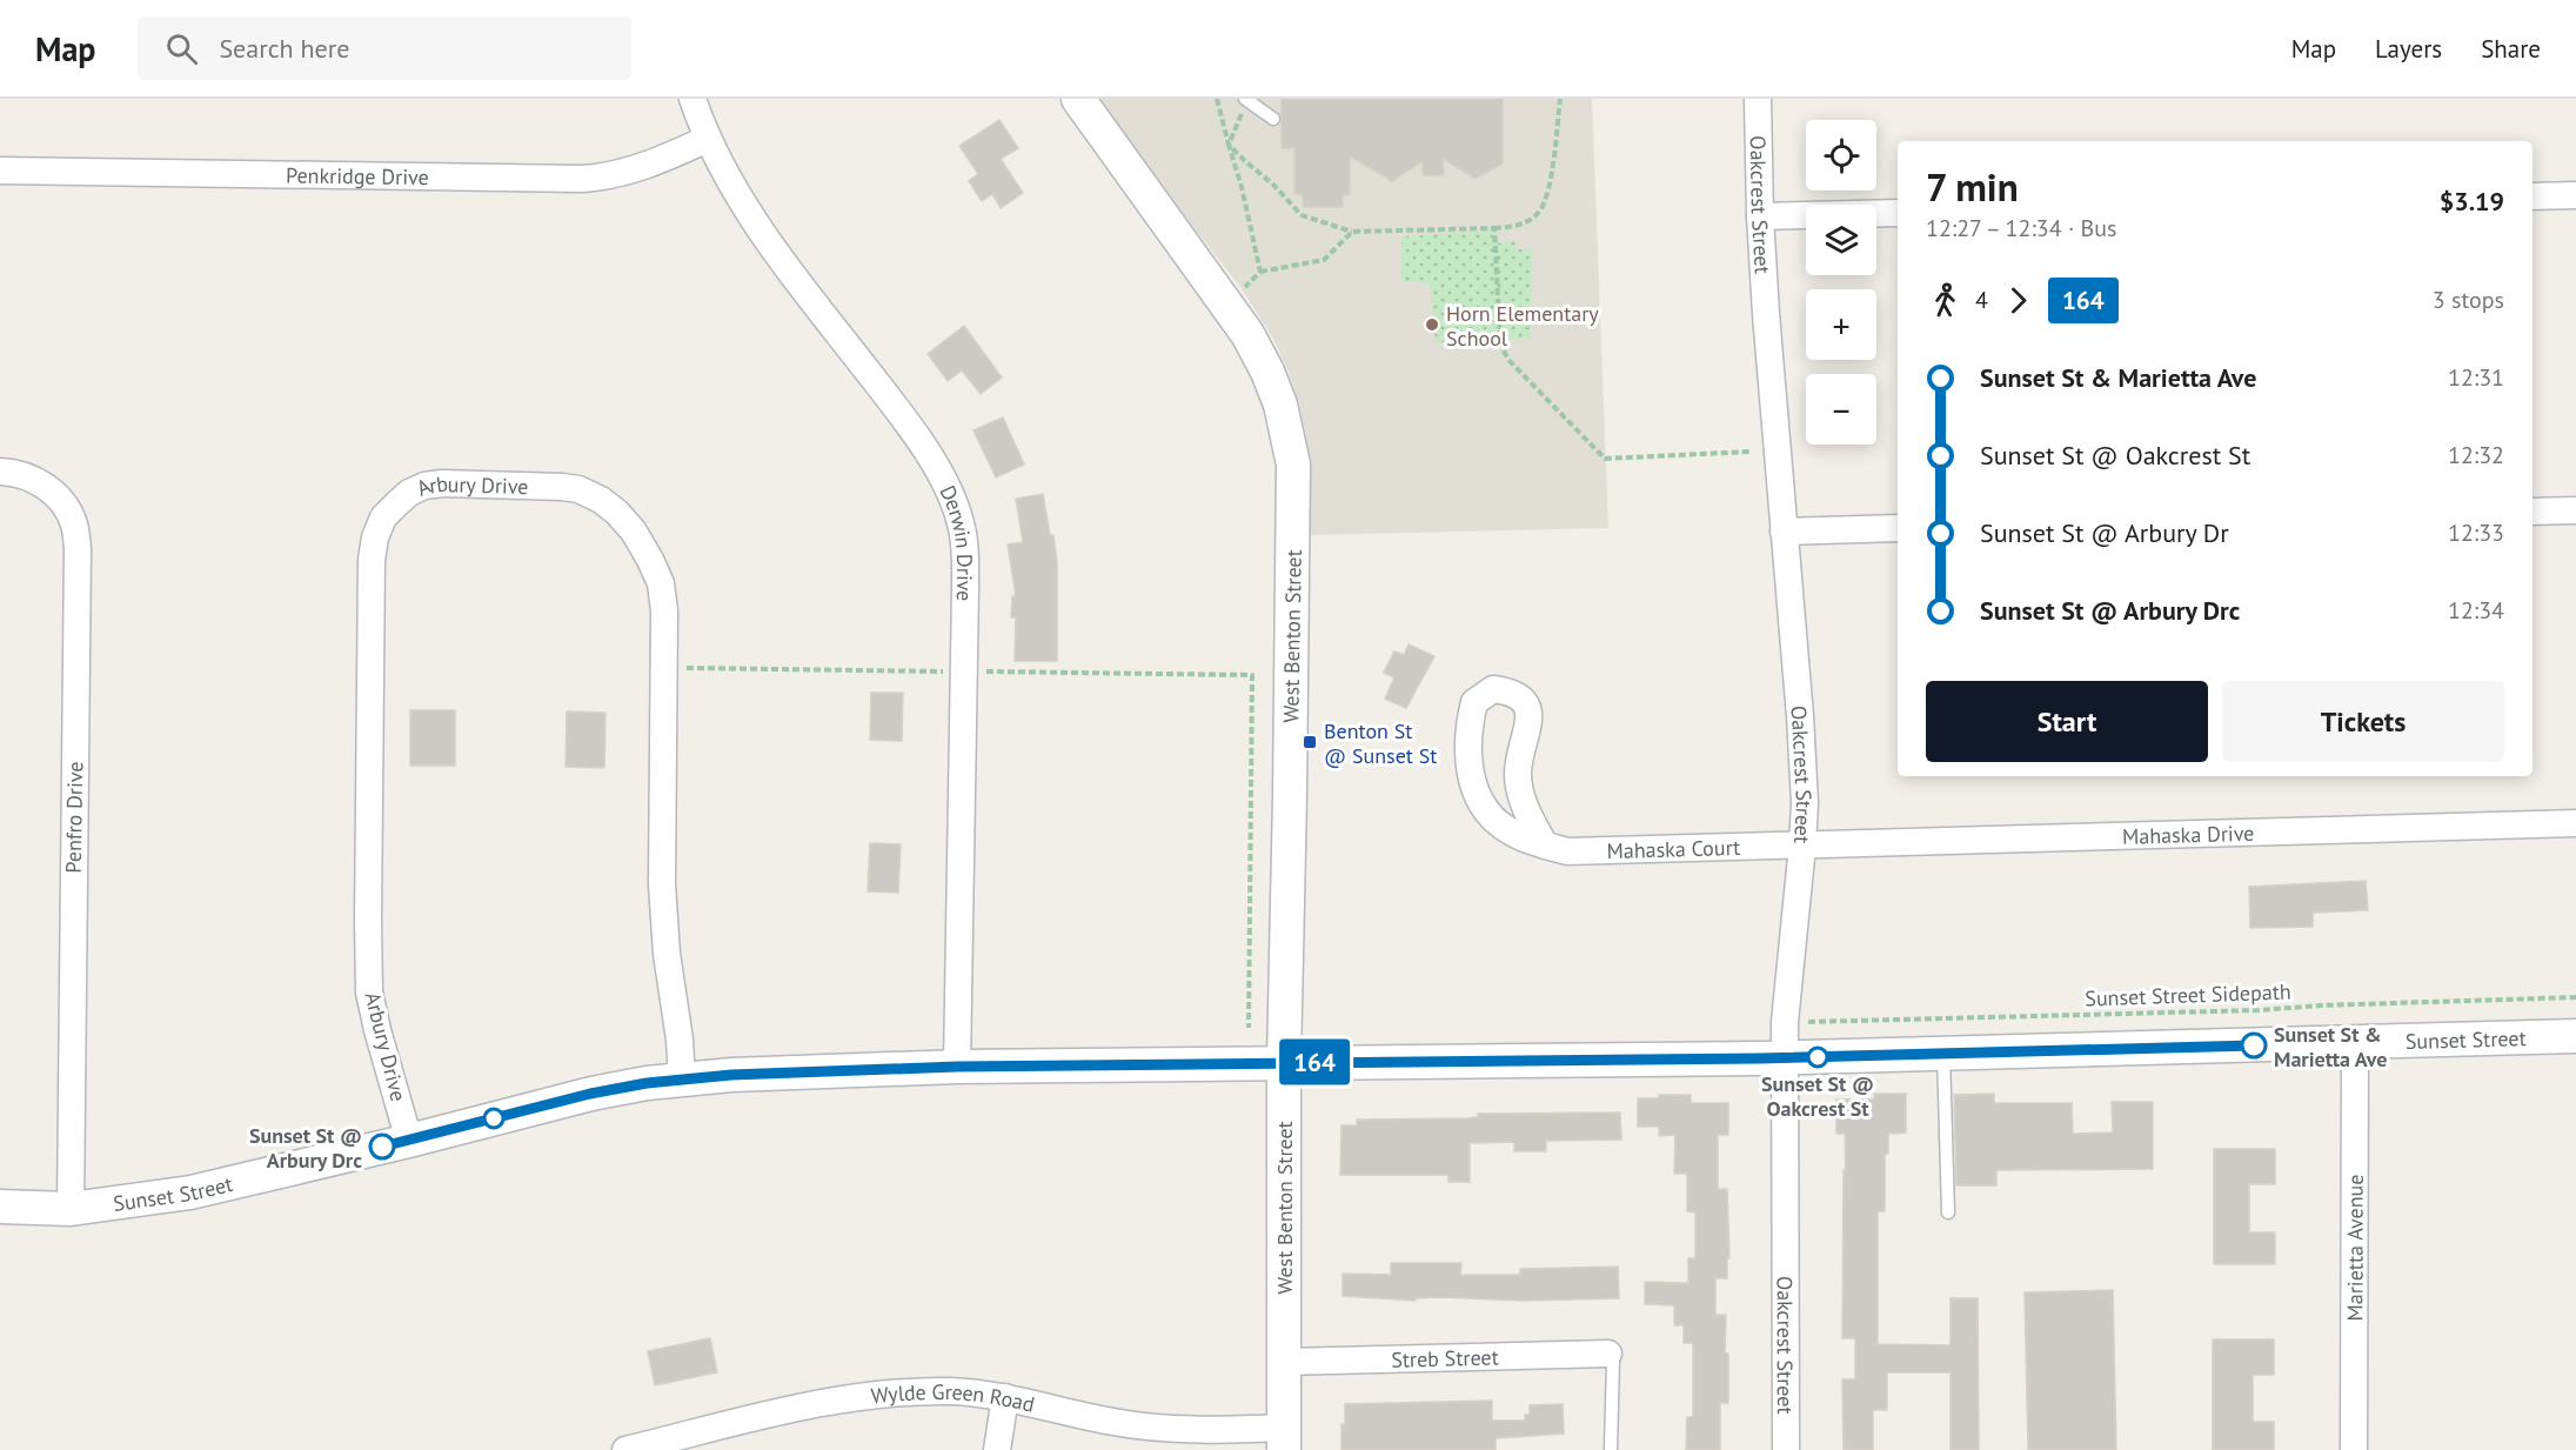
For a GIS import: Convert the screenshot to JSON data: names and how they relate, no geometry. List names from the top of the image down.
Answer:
{
  "streets": {
    "street": [
      "Penkridge Drive",
      "Oakcrest Street",
      "Arbury Drive",
      "Derwin Drive",
      "West Benton Street",
      "Penfro Drive",
      "Mahaska Drive",
      "Mahaska Court",
      "Sunset Street",
      "Marietta Avenue",
      "Streb Street",
      "Wylde Green Road"
    ],
    "path": ["Sunset Street Sidepath"]
  },
  "crossings": [
    ["Penkridge Drive", "Derwin Drive"],
    ["Oakcrest Street", "Mahaska Drive"],
    ["Oakcrest Street", "Mahaska Court"],
    ["Oakcrest Street", "Sunset Street"],
    ["Arbury Drive", "Sunset Street"],
    ["Derwin Drive", "Sunset Street"],
    ["West Benton Street", "Sunset Street"],
    ["West Benton Street", "Streb Street"],
    ["West Benton Street", "Wylde Green Road"],
    ["Penfro Drive", "Sunset Street"],
    ["Mahaska Drive", "Mahaska Court"],
    ["Sunset Street", "Marietta Avenue"]
  ],
  "places": {
    "other": [
      "Horn Elementary School",
      "Sunset St & Marietta Ave",
      "Sunset St @ Oakcrest St",
      "Sunset St @ Arbury Drc"
    ],
    "transit": ["Benton St @ Sunset St"]
  },
  "lines": ["bus line 164"],
  "page": {
    "header": "Map",
    "search": "Search here",
    "nav": ["Map", "Layers", "Share"],
    "on_map": "164",
    "map_buttons": ["+", "−"],
    "heading": ["7 min", "12:27 – 12:34 · Bus", "$3.19"],
    "legs": ["4", "164", "3 stops"],
    "list": [
      {
        "name": "Sunset St & Marietta Ave",
        "value": "12:31"
      },
      {
        "name": "Sunset St @ Oakcrest St",
        "value": "12:32"
      },
      {
        "name": "Sunset St @ Arbury Dr",
        "value": "12:33"
      },
      {
        "name": "Sunset St @ Arbury Drc",
        "value": "12:34"
      }
    ],
    "buttons": ["Start", "Tickets"]
  }
}
